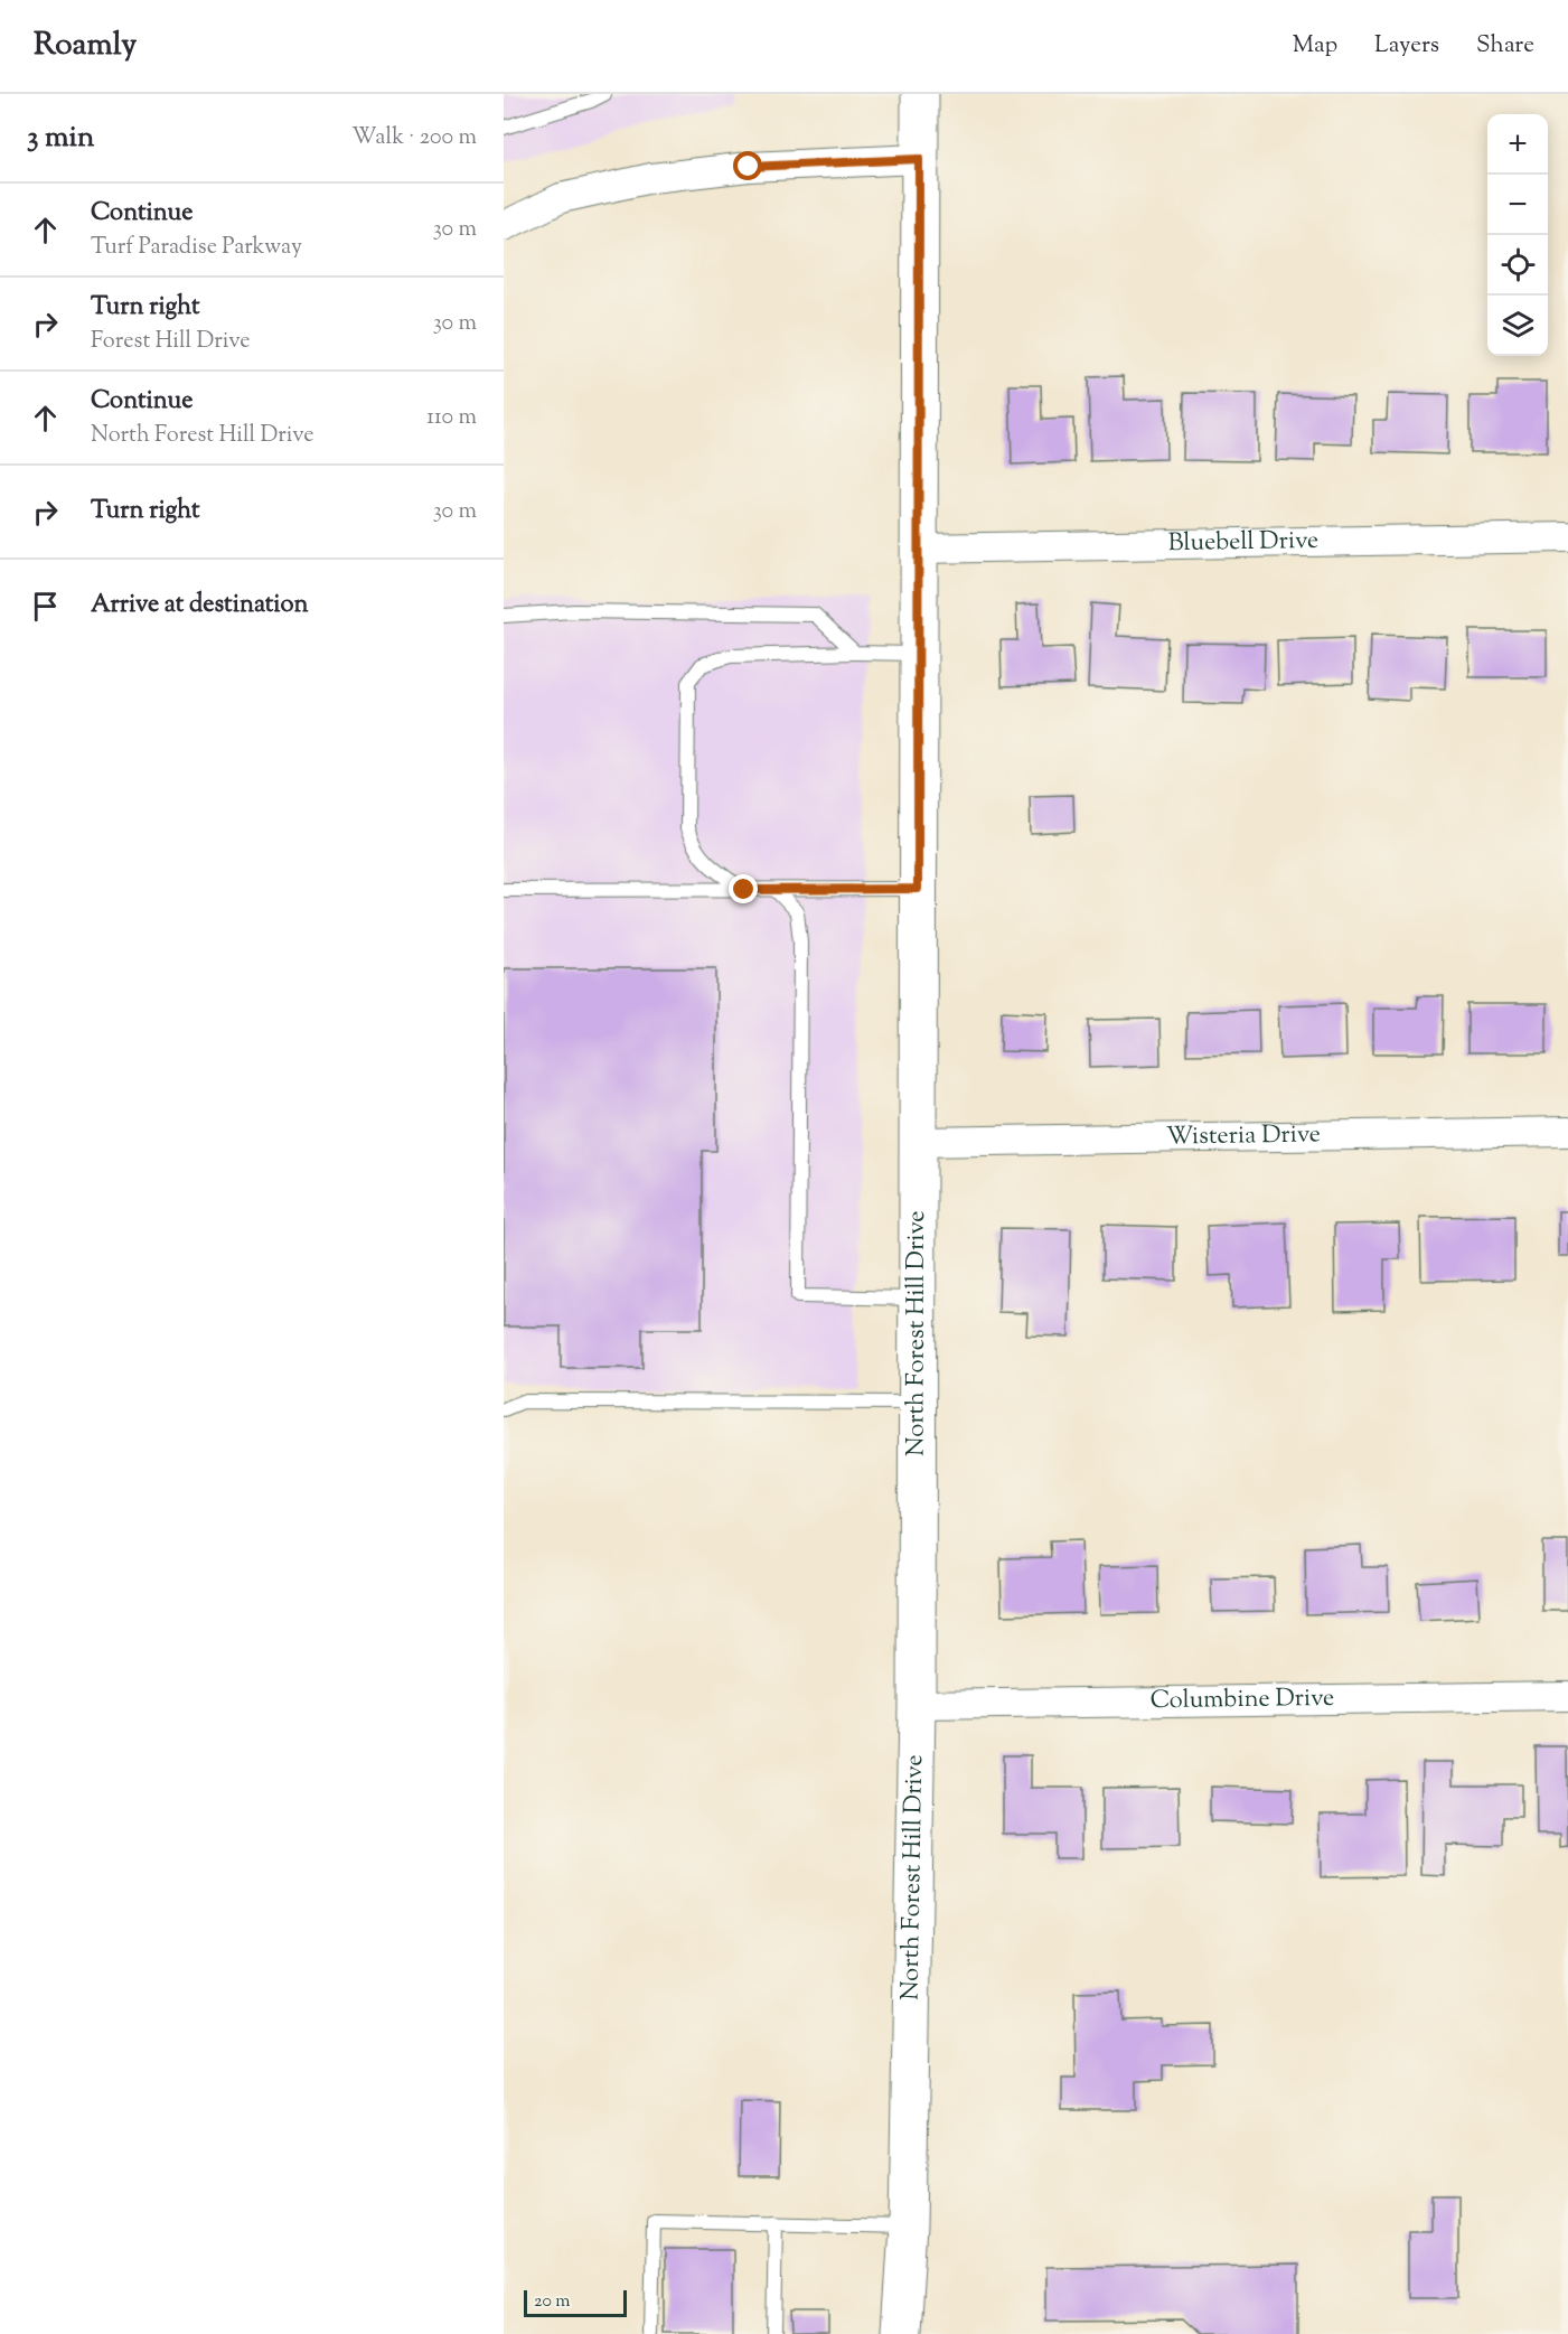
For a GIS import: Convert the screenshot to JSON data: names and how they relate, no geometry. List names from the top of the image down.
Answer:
{
  "streets": {
    "main road": ["North Forest Hill Drive"],
    "street": ["Bluebell Drive", "Wisteria Drive", "Columbine Drive"]
  },
  "crossings": [
    ["Bluebell Drive", "North Forest Hill Drive"],
    ["Wisteria Drive", "North Forest Hill Drive"],
    ["North Forest Hill Drive", "Columbine Drive"]
  ],
  "scale_bar": "20 m",
  "page": {
    "header": "Roamly",
    "nav": ["Map", "Layers", "Share"],
    "heading": ["3 min", "Walk · 200 m"],
    "map_buttons": ["+", "−"],
    "list": [
      ["Continue", "Turf Paradise Parkway", "30 m"],
      ["Turn right", "Forest Hill Drive", "30 m"],
      ["Continue", "North Forest Hill Drive", "110 m"],
      ["Turn right", "30 m"],
      "Arrive at destination"
    ],
    "scale": "20 m"
  }
}
